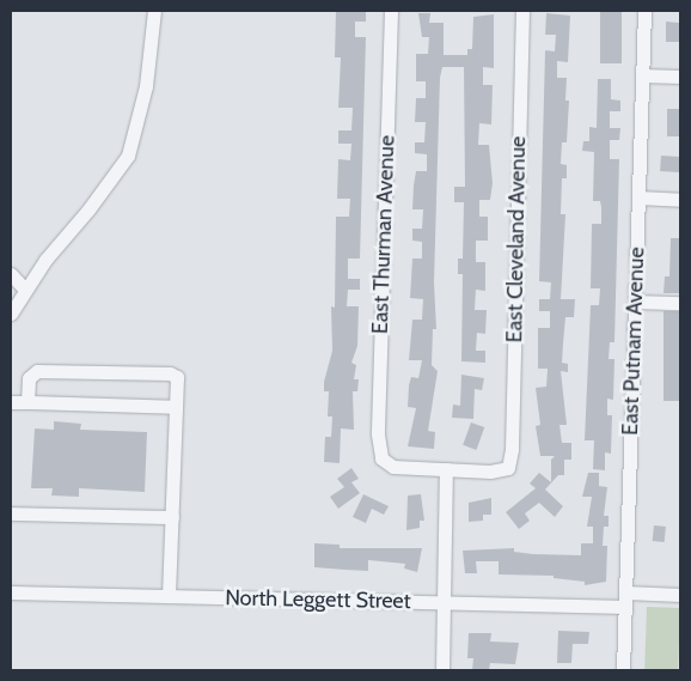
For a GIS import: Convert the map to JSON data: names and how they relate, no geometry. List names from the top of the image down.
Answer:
{
  "streets": {
    "street": [
      "East Thurman Avenue",
      "East Cleveland Avenue",
      "East Putnam Avenue",
      "North Leggett Street"
    ]
  },
  "crossings": [
    ["East Thurman Avenue", "East Cleveland Avenue"],
    ["East Putnam Avenue", "North Leggett Street"]
  ]
}
